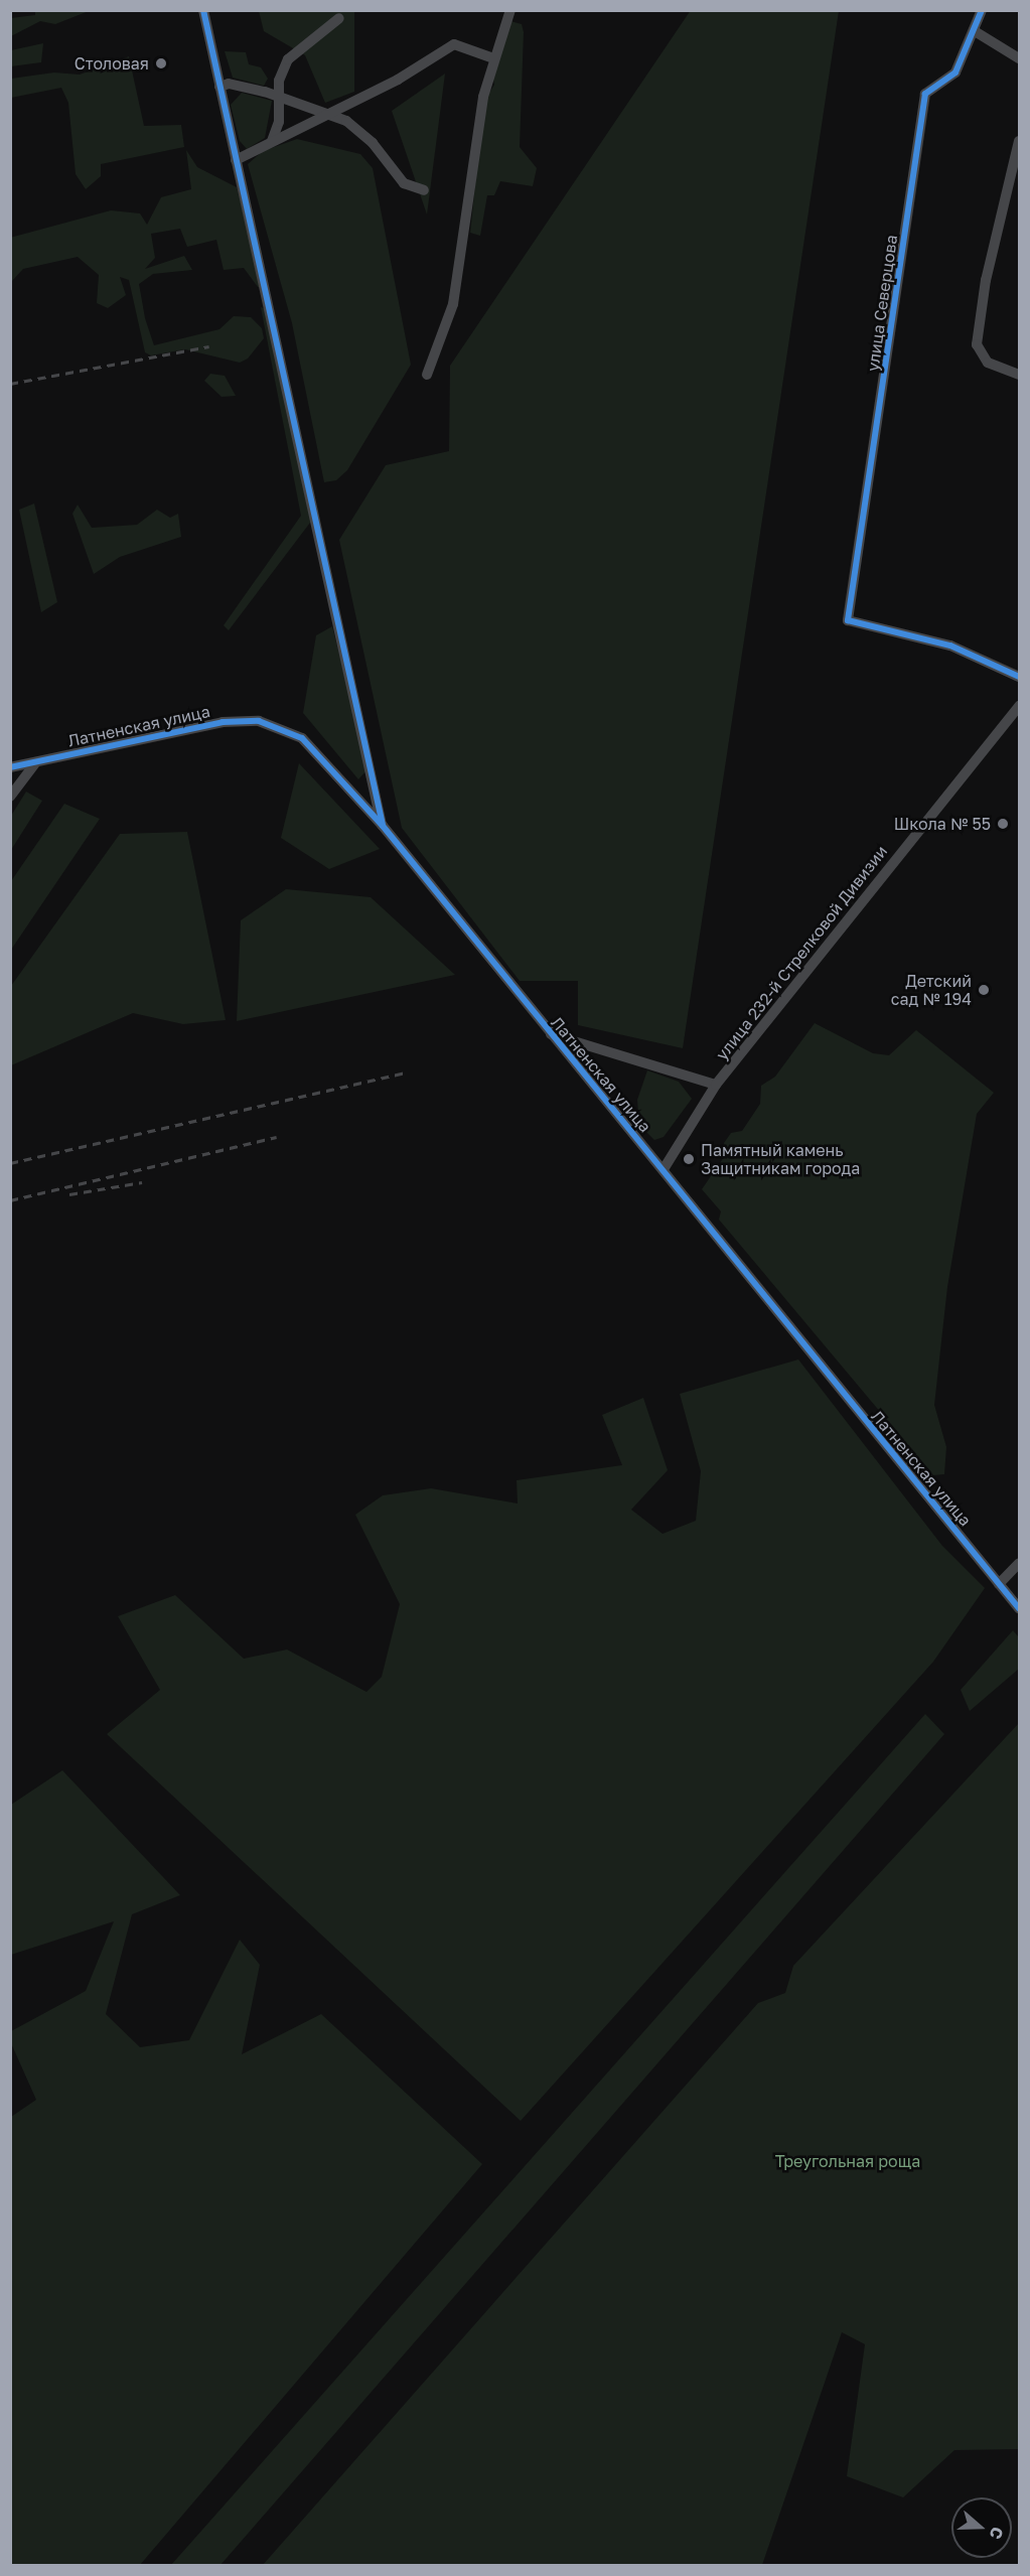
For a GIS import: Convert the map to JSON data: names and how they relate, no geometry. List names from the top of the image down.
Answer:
{
  "streets": {
    "street": ["улица Северцова", "Латненская улица", "улица 232-й Стрелковой Дивизии"]
  },
  "crossings": [
    ["Латненская улица", "улица 232-й Стрелковой Дивизии"]
  ],
  "parks": ["Треугольная роща"],
  "places": [
    "Столовая",
    "Школа № 55",
    "Детский сад № 194",
    "Памятный камень Защитникам города"
  ],
  "north": "right"
}
